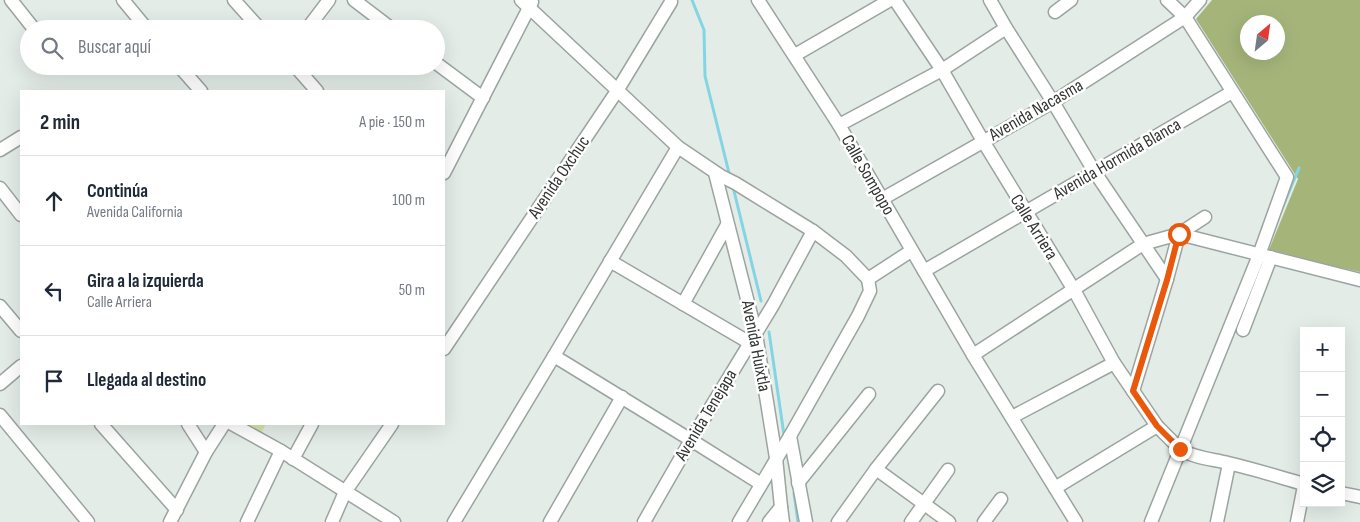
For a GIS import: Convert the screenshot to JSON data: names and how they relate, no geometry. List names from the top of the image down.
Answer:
{
  "streets": {
    "street": [
      "Avenida Nacasma",
      "Avenida Hormida Blanca",
      "Calle Sompopo",
      "Avenida Oxchuc",
      "Calle Arriera",
      "Avenida Huixtla",
      "Avenida Tenejapa"
    ]
  },
  "crossings": [
    ["Avenida Nacasma", "Calle Sompopo"],
    ["Avenida Nacasma", "Calle Arriera"],
    ["Avenida Hormida Blanca", "Calle Sompopo"],
    ["Avenida Hormida Blanca", "Calle Arriera"],
    ["Avenida Huixtla", "Avenida Tenejapa"]
  ],
  "north": "top right",
  "page": {
    "search": "Buscar aquí",
    "heading": ["2 min", "A pie · 150 m"],
    "list": [
      ["Continúa", "Avenida California", "100 m"],
      ["Gira a la izquierda", "Calle Arriera", "50 m"],
      "Llegada al destino"
    ],
    "map_buttons": ["+", "−"]
  }
}
